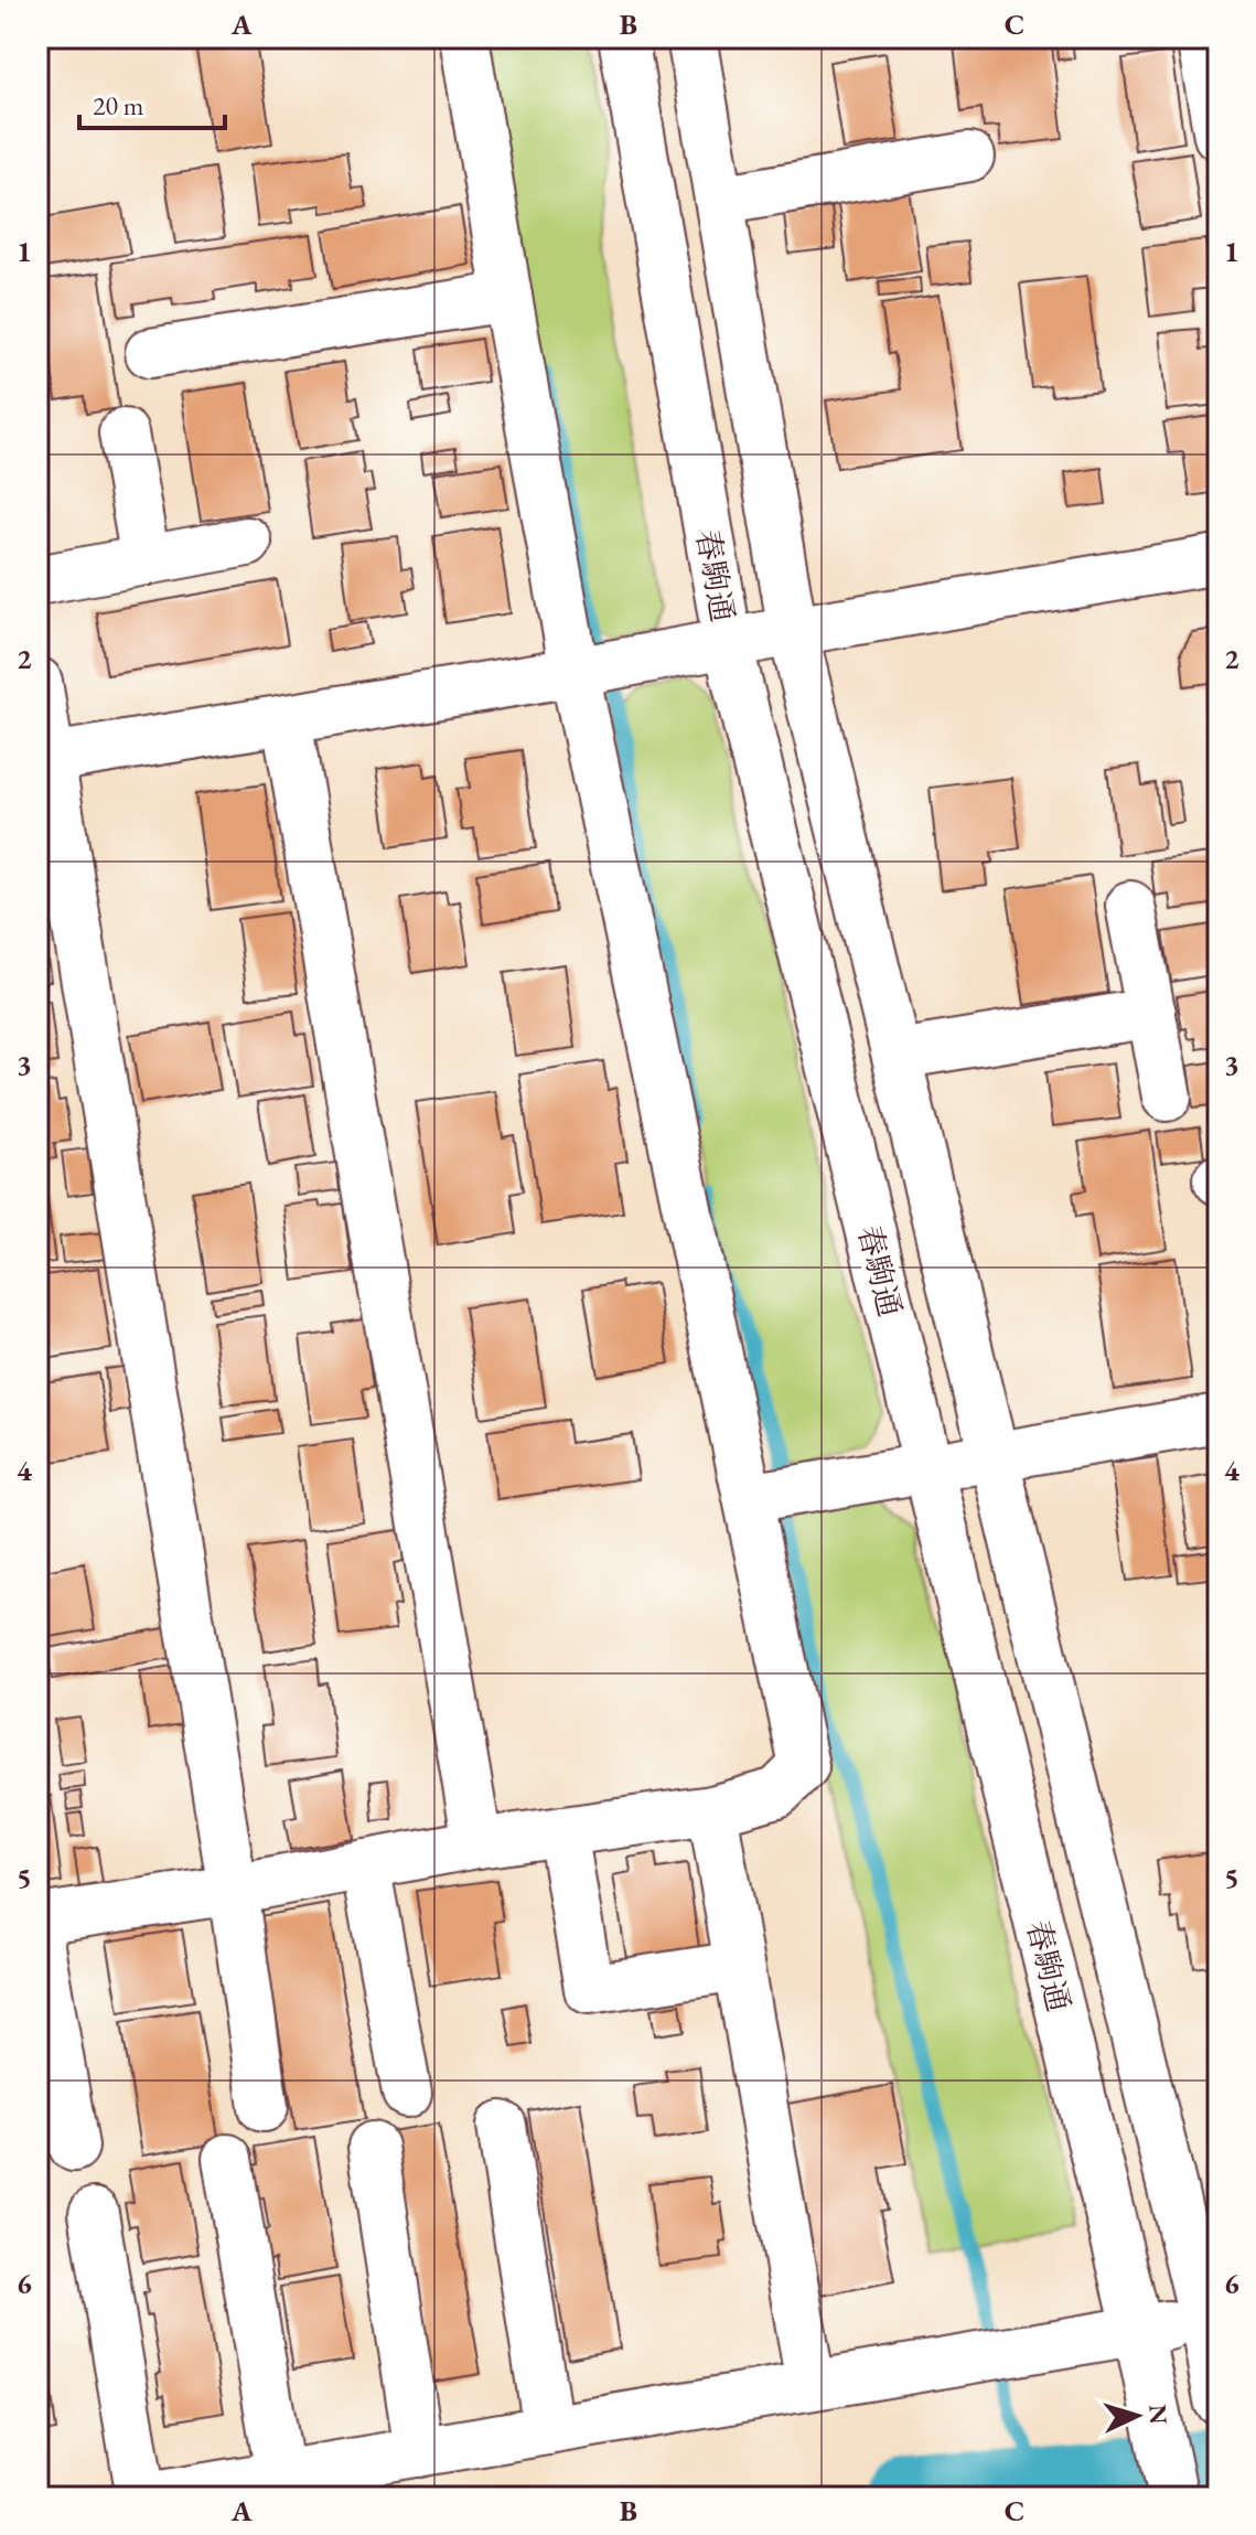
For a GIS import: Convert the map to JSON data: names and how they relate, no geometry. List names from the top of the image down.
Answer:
{
  "streets": {
    "street": ["春駒通"]
  },
  "scale_bar": "20 m",
  "north": "right",
  "grid": {
    "columns": ["A", "B", "C"],
    "rows": [
      "1",
      "2",
      "3",
      "4",
      "5",
      "6"
    ]
  }
}
